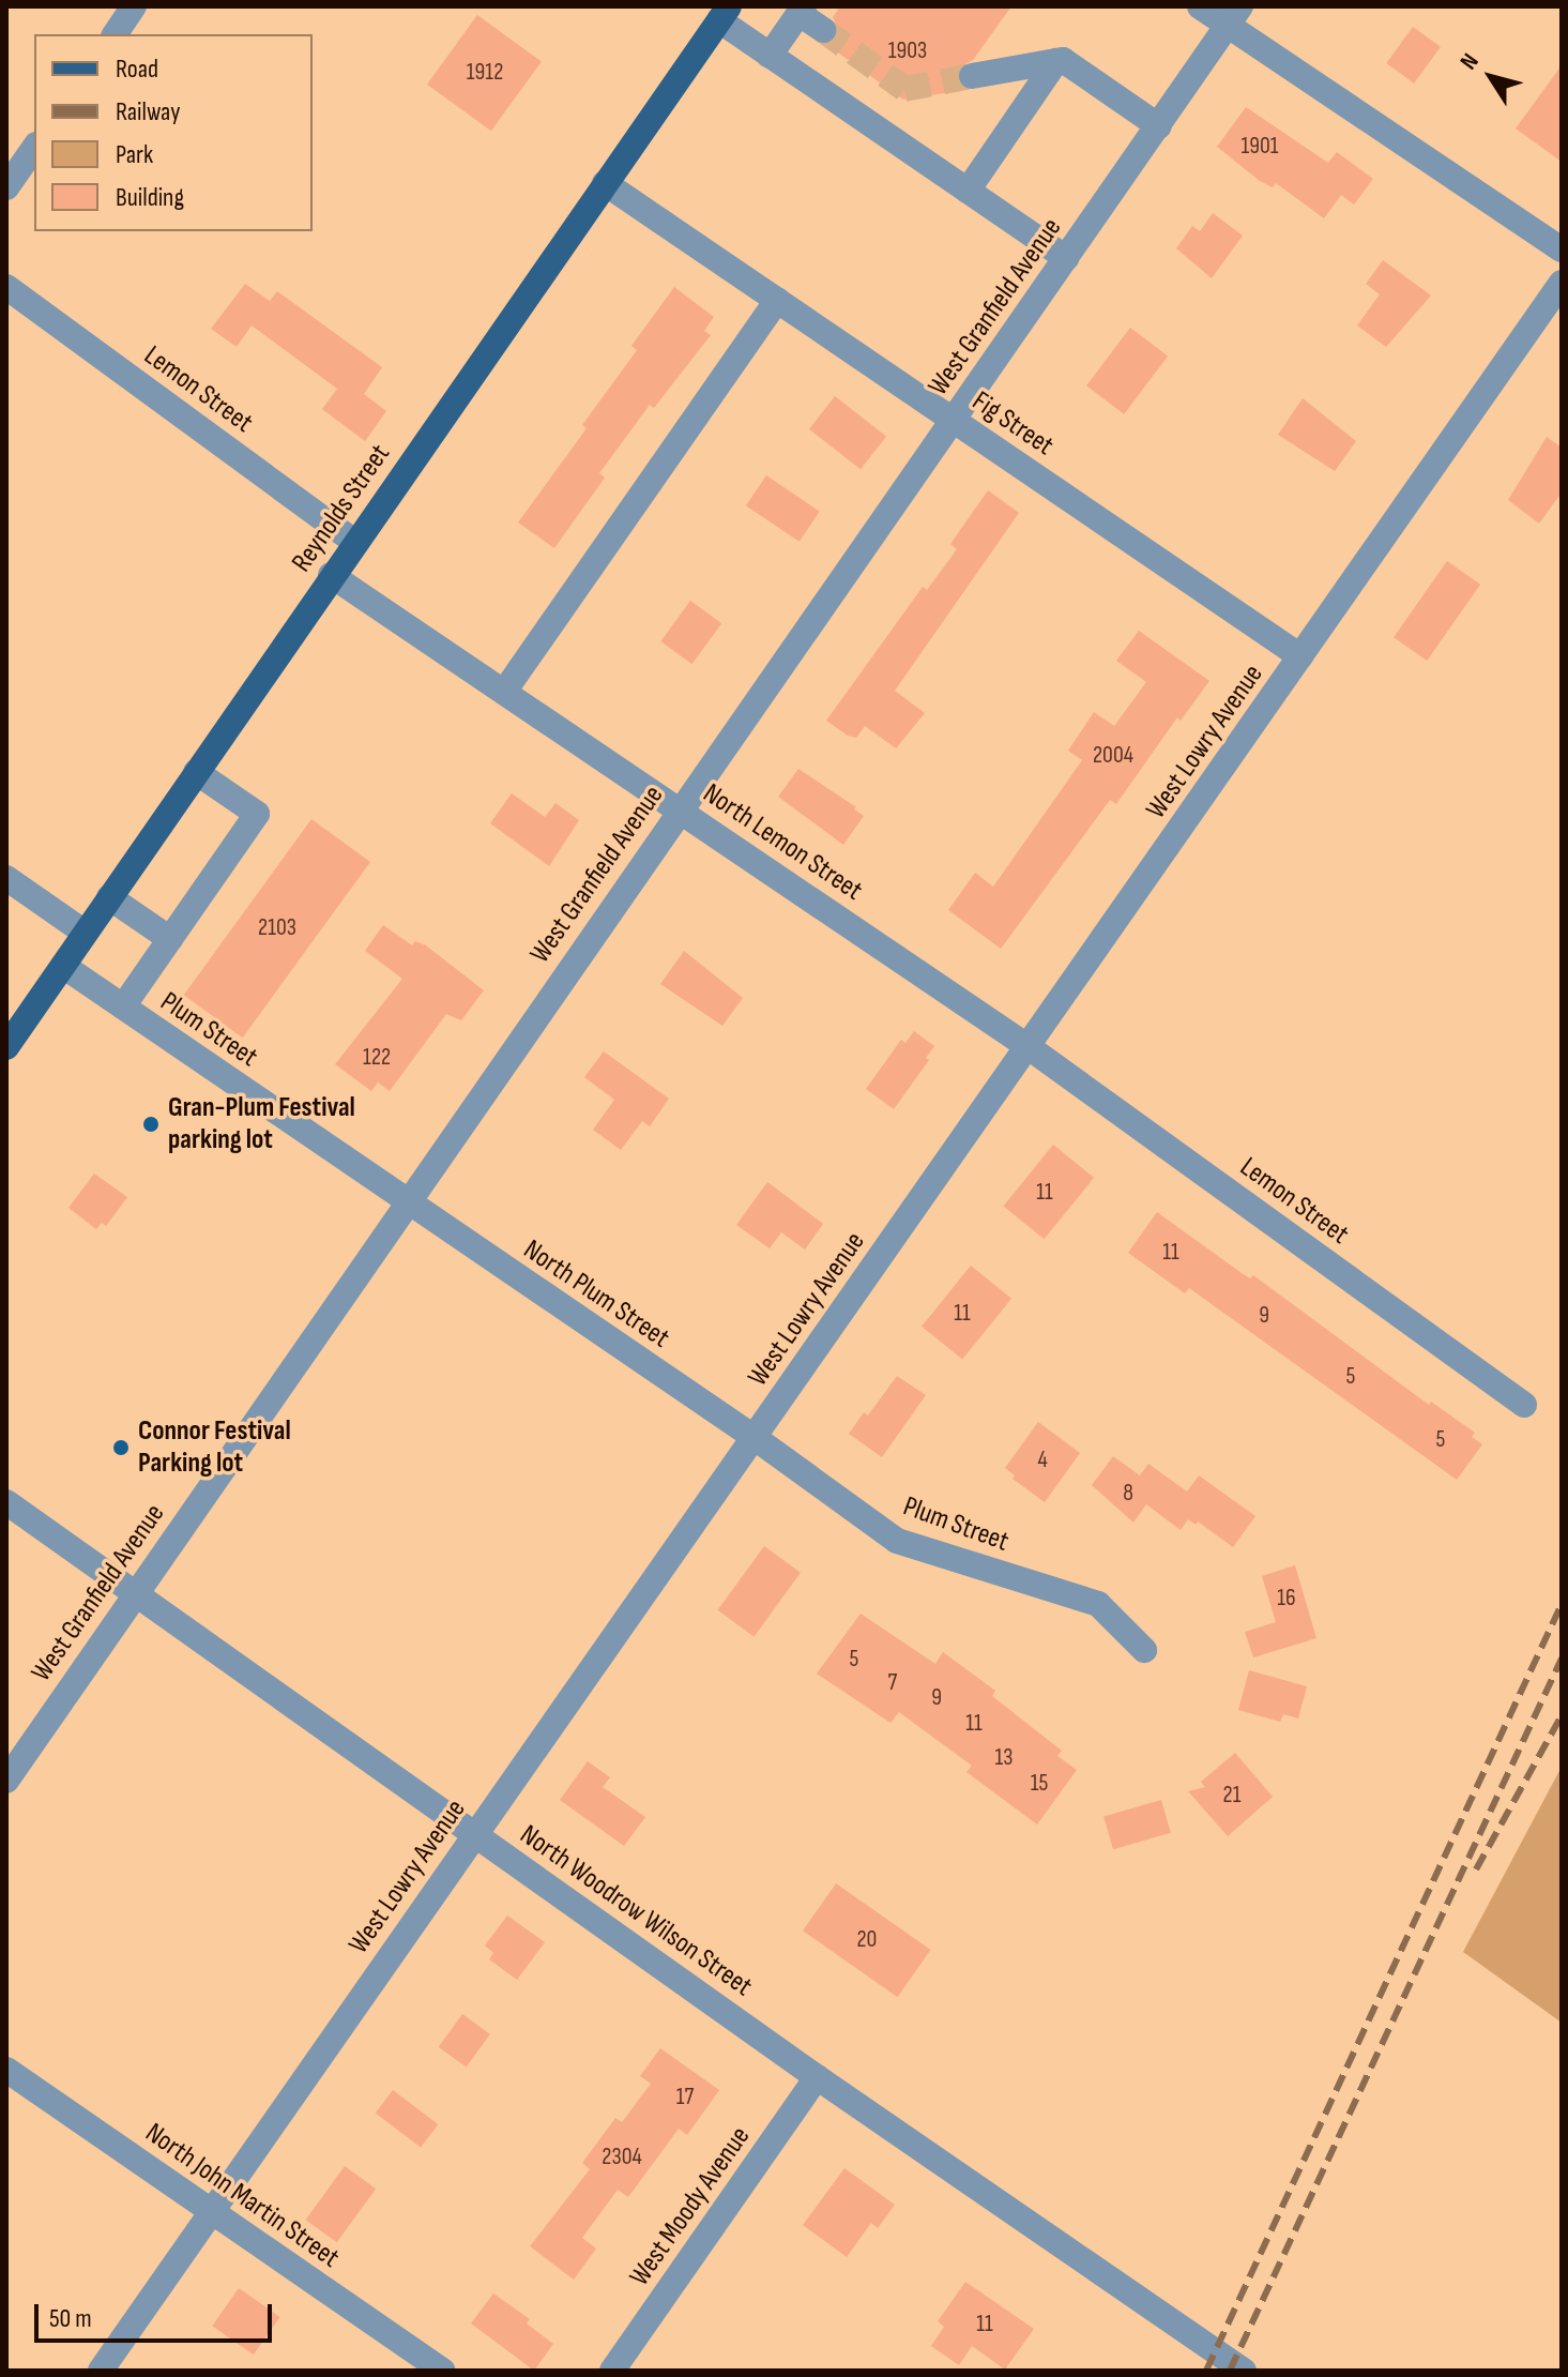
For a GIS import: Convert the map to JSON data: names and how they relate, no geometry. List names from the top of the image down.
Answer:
{
  "streets": {
    "main road": ["Reynolds Street"],
    "street": [
      "West Granfield Avenue",
      "Lemon Street",
      "Fig Street",
      "West Lowry Avenue",
      "North Lemon Street",
      "Plum Street",
      "North Plum Street",
      "North Woodrow Wilson Street",
      "North John Martin Street",
      "West Moody Avenue"
    ]
  },
  "crossings": [
    ["West Granfield Avenue", "Fig Street"],
    ["West Granfield Avenue", "North Lemon Street"],
    ["West Granfield Avenue", "Plum Street"],
    ["West Granfield Avenue", "North Plum Street"],
    ["West Granfield Avenue", "North Woodrow Wilson Street"],
    ["Lemon Street", "Reynolds Street"],
    ["Lemon Street", "West Lowry Avenue"],
    ["Lemon Street", "North Lemon Street"],
    ["Fig Street", "Reynolds Street"],
    ["Fig Street", "West Lowry Avenue"],
    ["Reynolds Street", "North Lemon Street"],
    ["Reynolds Street", "Plum Street"],
    ["West Lowry Avenue", "North Lemon Street"],
    ["West Lowry Avenue", "Plum Street"],
    ["West Lowry Avenue", "North Plum Street"],
    ["West Lowry Avenue", "North Woodrow Wilson Street"],
    ["West Lowry Avenue", "North John Martin Street"],
    ["Plum Street", "North Plum Street"],
    ["North Woodrow Wilson Street", "West Moody Avenue"]
  ],
  "places": ["Gran-Plum Festival parking lot", "Connor Festival Parking lot"],
  "house_numbers": [
    "1903",
    "1912",
    "1901",
    "2004",
    "2103",
    "122",
    "11",
    "11",
    "11",
    "9",
    "5",
    "5",
    "4",
    "8",
    "16",
    "5",
    "7",
    "9",
    "11",
    "13",
    "15",
    "21",
    "20",
    "17",
    "2304",
    "11"
  ],
  "legend": [
    "Road",
    "Railway",
    "Park",
    "Building"
  ],
  "scale_bar": "50 m",
  "north": "top left"
}
